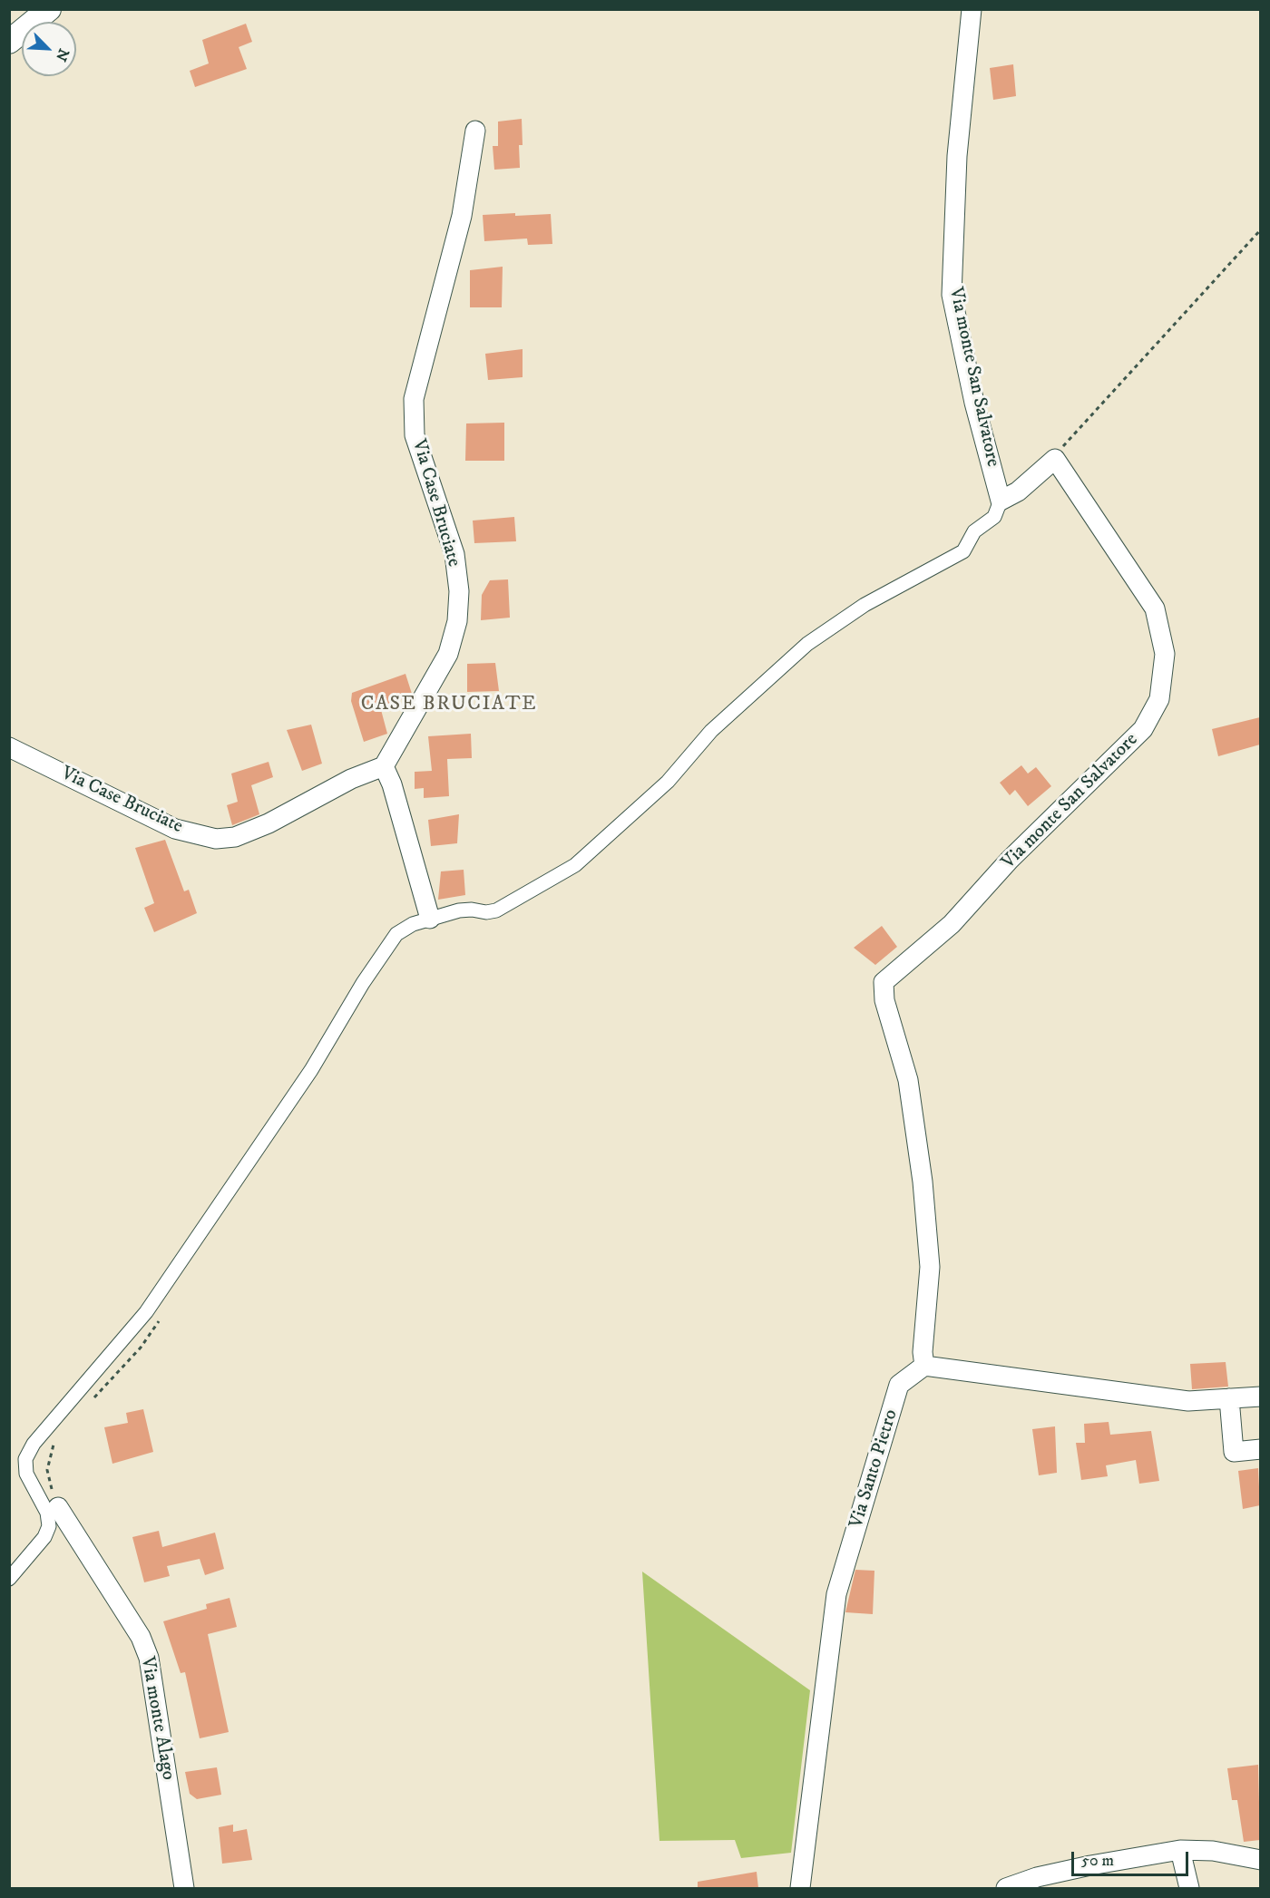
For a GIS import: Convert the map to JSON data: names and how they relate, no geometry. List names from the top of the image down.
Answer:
{
  "streets": {
    "street": [
      "Via monte San Salvatore",
      "Via Case Bruciate",
      "Via Santo Pietro",
      "Via monte Alago"
    ]
  },
  "crossings": [
    ["Via monte San Salvatore", "Via Santo Pietro"]
  ],
  "districts": ["CASE BRUCIATE"],
  "scale_bar": "50 m",
  "north": "bottom right"
}
